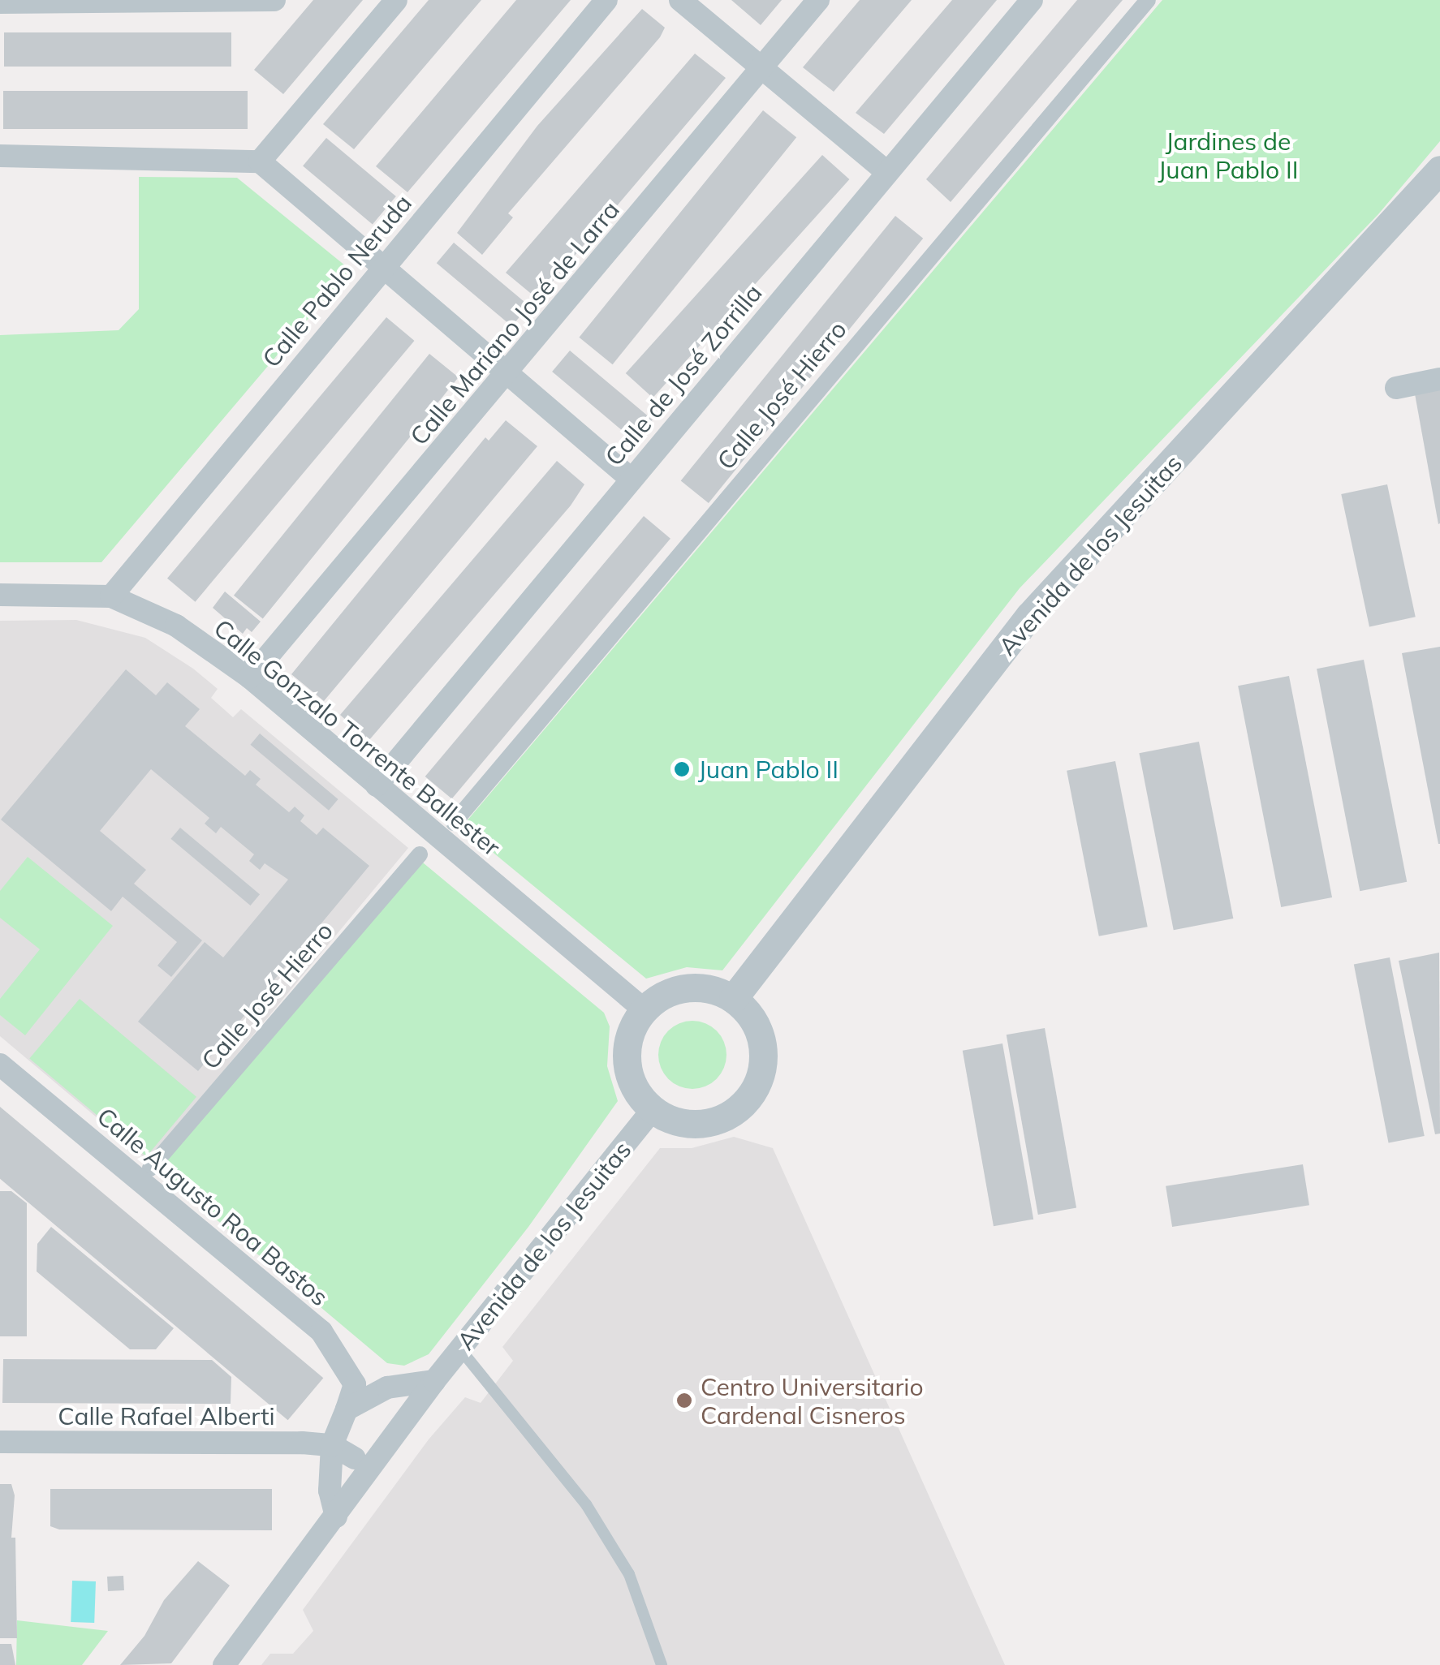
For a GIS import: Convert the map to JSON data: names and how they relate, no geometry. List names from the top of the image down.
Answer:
{
  "streets": {
    "street": [
      "Calle Pablo Neruda",
      "Calle Mariano José de Larra",
      "Calle de José Zorrilla",
      "Calle José Hierro",
      "Avenida de los Jesuitas",
      "Calle Gonzalo Torrente Ballester",
      "Calle Augusto Roa Bastos",
      "Calle Rafael Alberti"
    ]
  },
  "crossings": [
    ["Calle Pablo Neruda", "Calle Gonzalo Torrente Ballester"],
    ["Calle Mariano José de Larra", "Calle Gonzalo Torrente Ballester"],
    ["Calle de José Zorrilla", "Calle Gonzalo Torrente Ballester"],
    ["Avenida de los Jesuitas", "Calle Gonzalo Torrente Ballester"],
    ["Calle Augusto Roa Bastos", "Calle Rafael Alberti"]
  ],
  "parks": ["Jardines de Juan Pablo II"],
  "places": ["Juan Pablo II", "Centro Universitario Cardenal Cisneros"]
}
